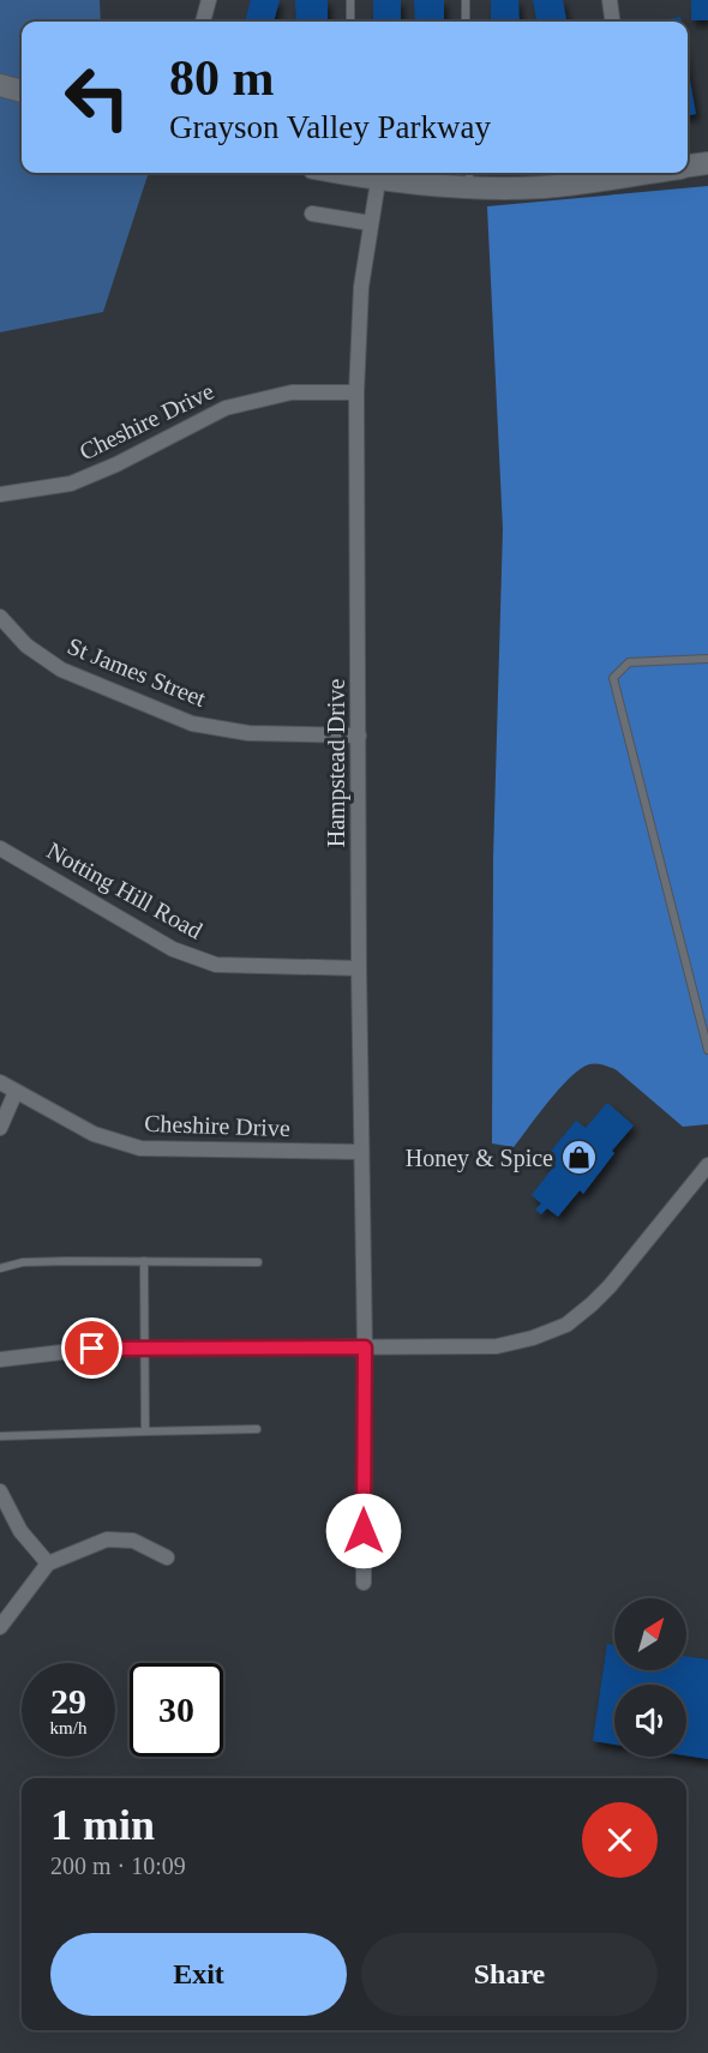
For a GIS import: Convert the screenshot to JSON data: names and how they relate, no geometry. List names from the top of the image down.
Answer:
{
  "streets": {
    "street": [
      "Cheshire Drive",
      "St James Street",
      "Hampstead Drive",
      "Notting Hill Road"
    ]
  },
  "crossings": [
    ["Cheshire Drive", "Hampstead Drive"],
    ["St James Street", "Hampstead Drive"],
    ["Hampstead Drive", "Notting Hill Road"]
  ],
  "places": {
    "shop": ["Honey & Spice"]
  },
  "north": "top right",
  "page": {
    "turn": ["80 m", "Grayson Valley Parkway"],
    "speed": "29 km/h",
    "limit": "30",
    "heading": ["1 min", "200 m · 10:09"],
    "buttons": ["Exit", "Share"]
  }
}
